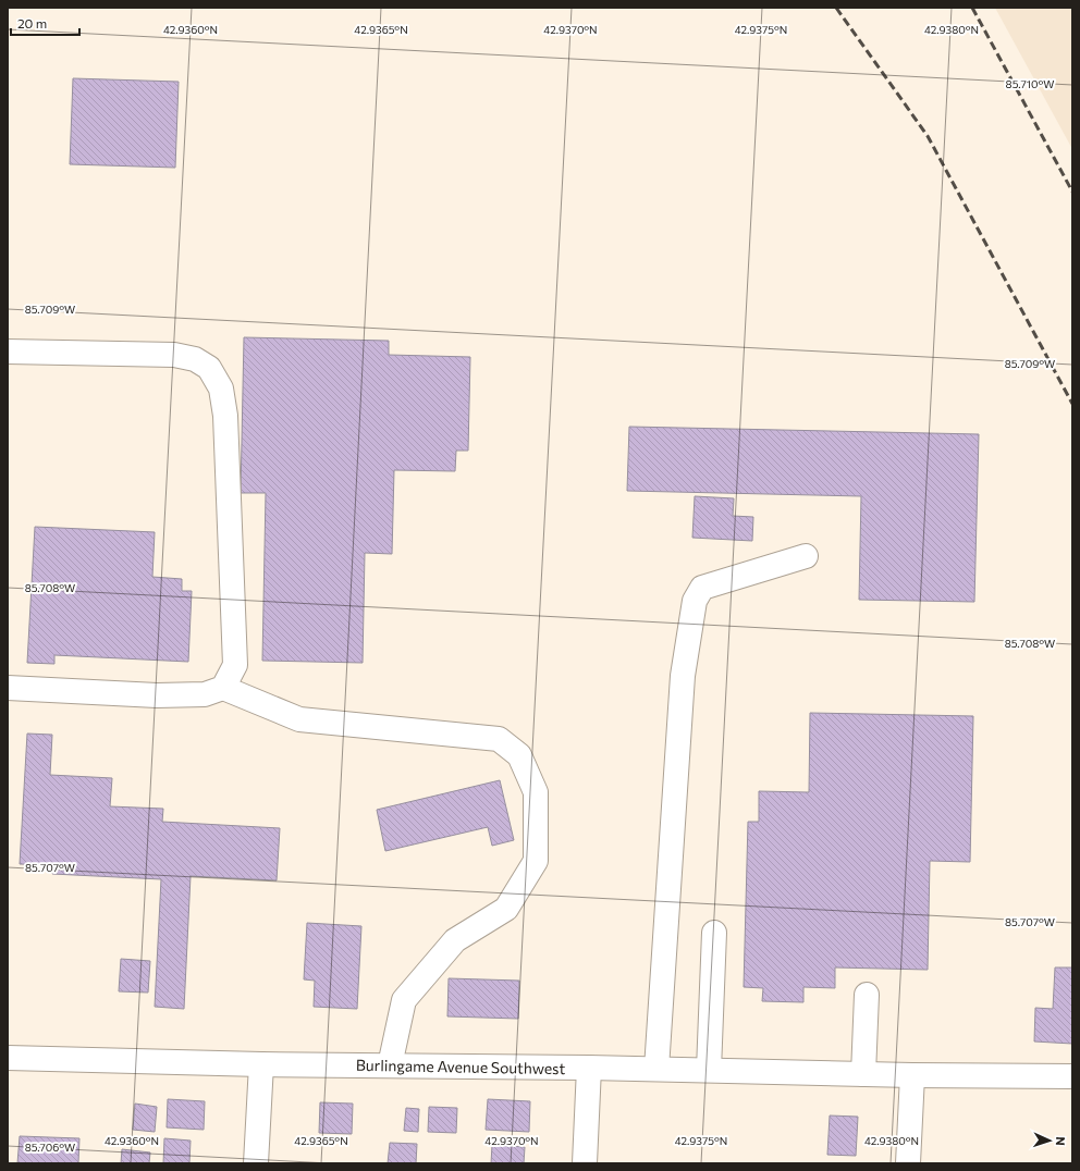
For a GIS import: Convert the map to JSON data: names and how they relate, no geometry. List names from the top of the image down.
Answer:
{
  "streets": {
    "street": ["Burlingame Avenue Southwest"]
  },
  "scale_bar": "20 m",
  "north": "right",
  "coordinates": [
    "42.9360°N",
    "42.9365°N",
    "42.9370°N",
    "42.9375°N",
    "42.9380°N",
    "85.710°W",
    "85.709°W",
    "85.708°W",
    "85.707°W",
    "85.706°W"
  ]
}
